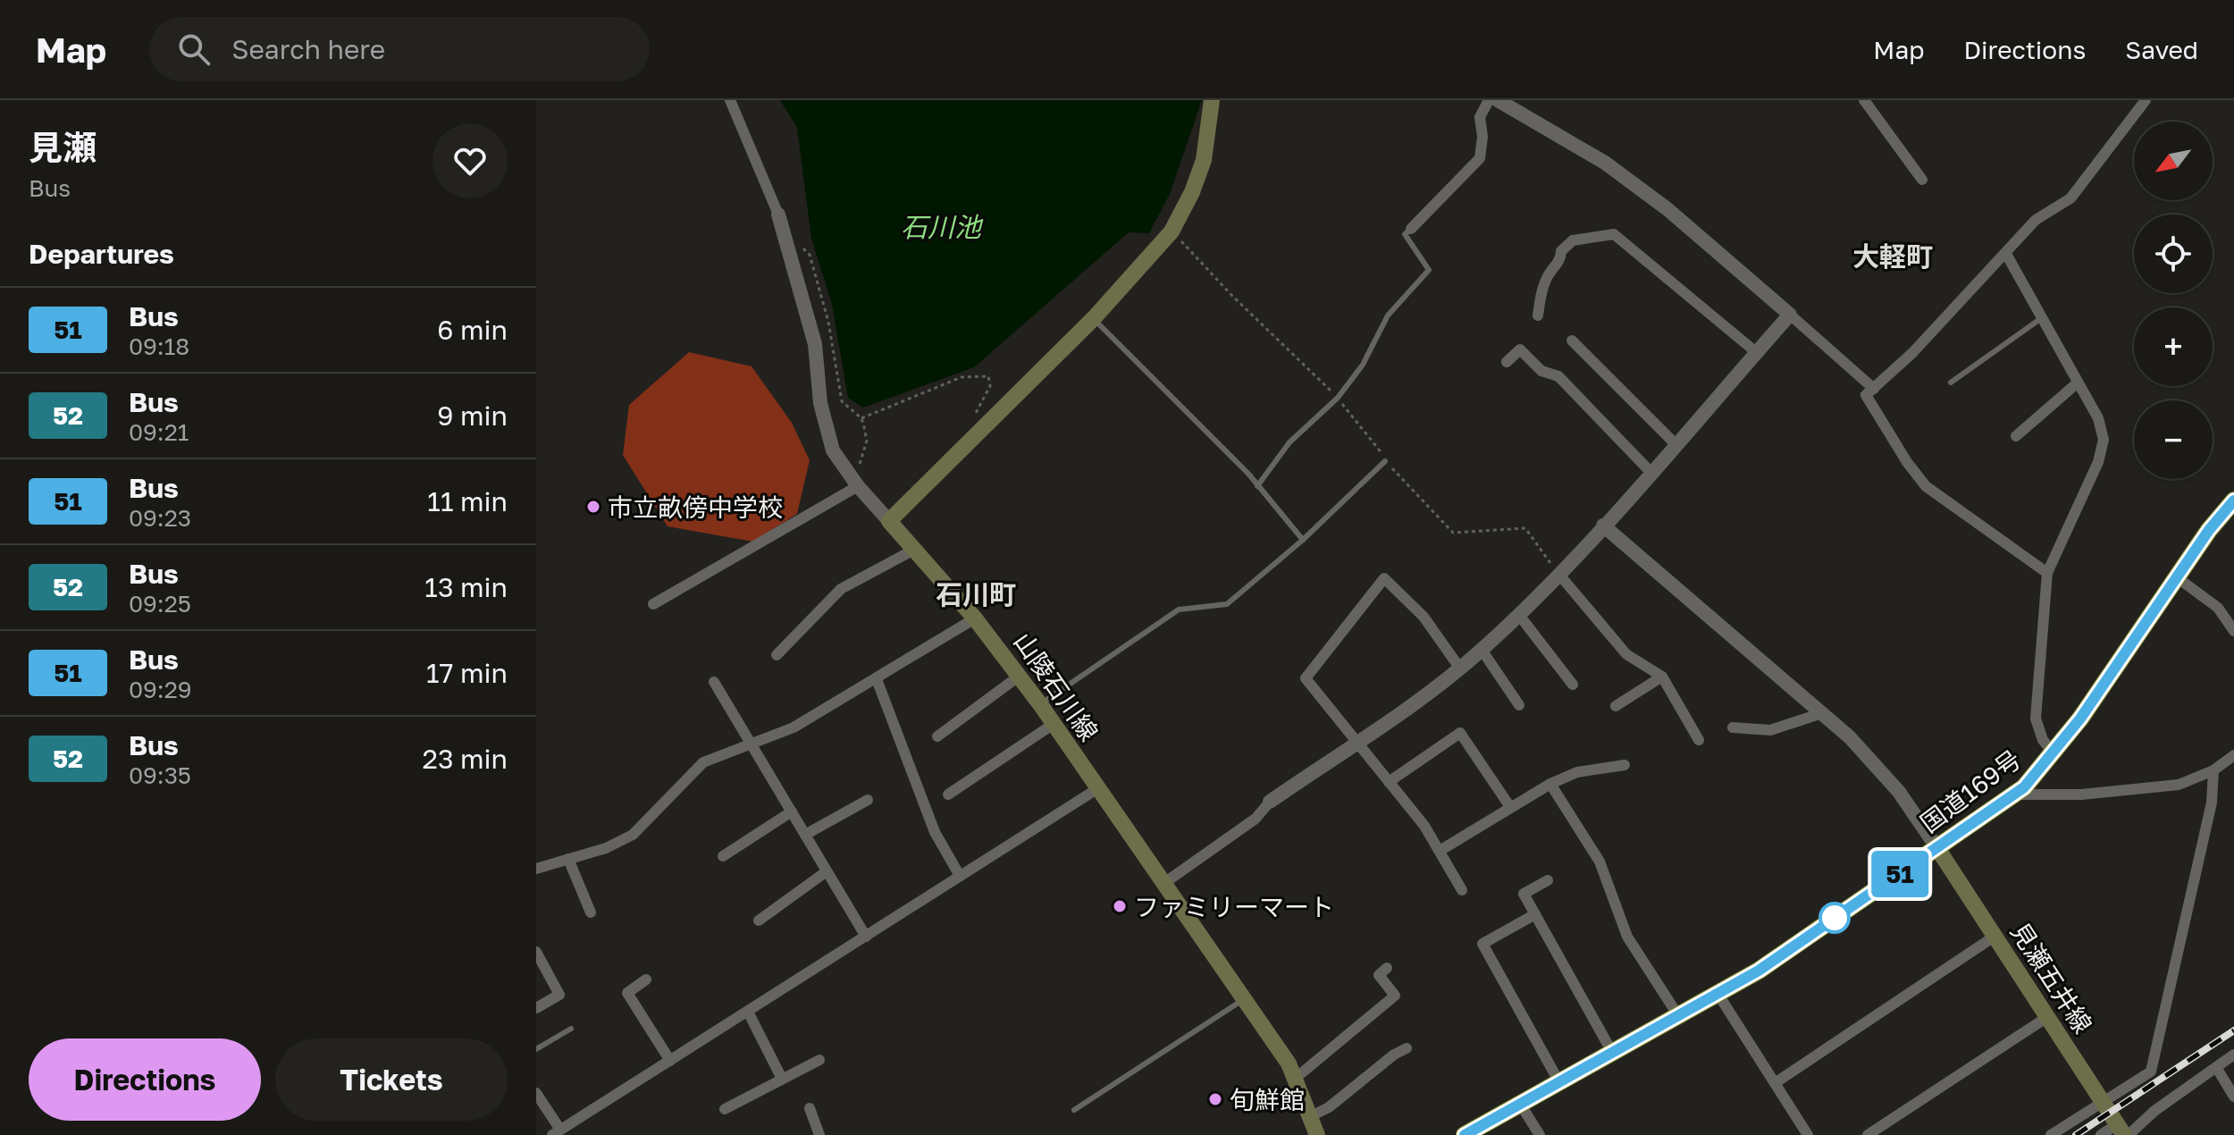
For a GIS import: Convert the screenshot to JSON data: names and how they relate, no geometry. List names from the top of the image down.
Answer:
{
  "streets": {
    "highway": ["国道169号"],
    "main road": ["山陵石川線", "見瀬五井線"]
  },
  "crossings": [
    ["国道169号", "見瀬五井線"]
  ],
  "districts": ["大軽町", "石川町"],
  "water": ["石川池"],
  "places": ["市立畝傍中学校", "ファミリーマート", "旬鮮館"],
  "lines": ["bus line 51"],
  "north": "bottom left",
  "page": {
    "header": "Map",
    "search": "Search here",
    "nav": ["Map", "Directions", "Saved"],
    "heading": [
      ["見瀬", "Bus"],
      "Departures"
    ],
    "on_map": "51",
    "map_buttons": ["+", "−"],
    "list": [
      {
        "mark": "51",
        "name": "Bus",
        "note": "09:18",
        "value": "6 min"
      },
      {
        "mark": "52",
        "name": "Bus",
        "note": "09:21",
        "value": "9 min"
      },
      {
        "mark": "51",
        "name": "Bus",
        "note": "09:23",
        "value": "11 min"
      },
      {
        "mark": "52",
        "name": "Bus",
        "note": "09:25",
        "value": "13 min"
      },
      {
        "mark": "51",
        "name": "Bus",
        "note": "09:29",
        "value": "17 min"
      },
      {
        "mark": "52",
        "name": "Bus",
        "note": "09:35",
        "value": "23 min"
      }
    ],
    "buttons": ["Directions", "Tickets"]
  }
}
